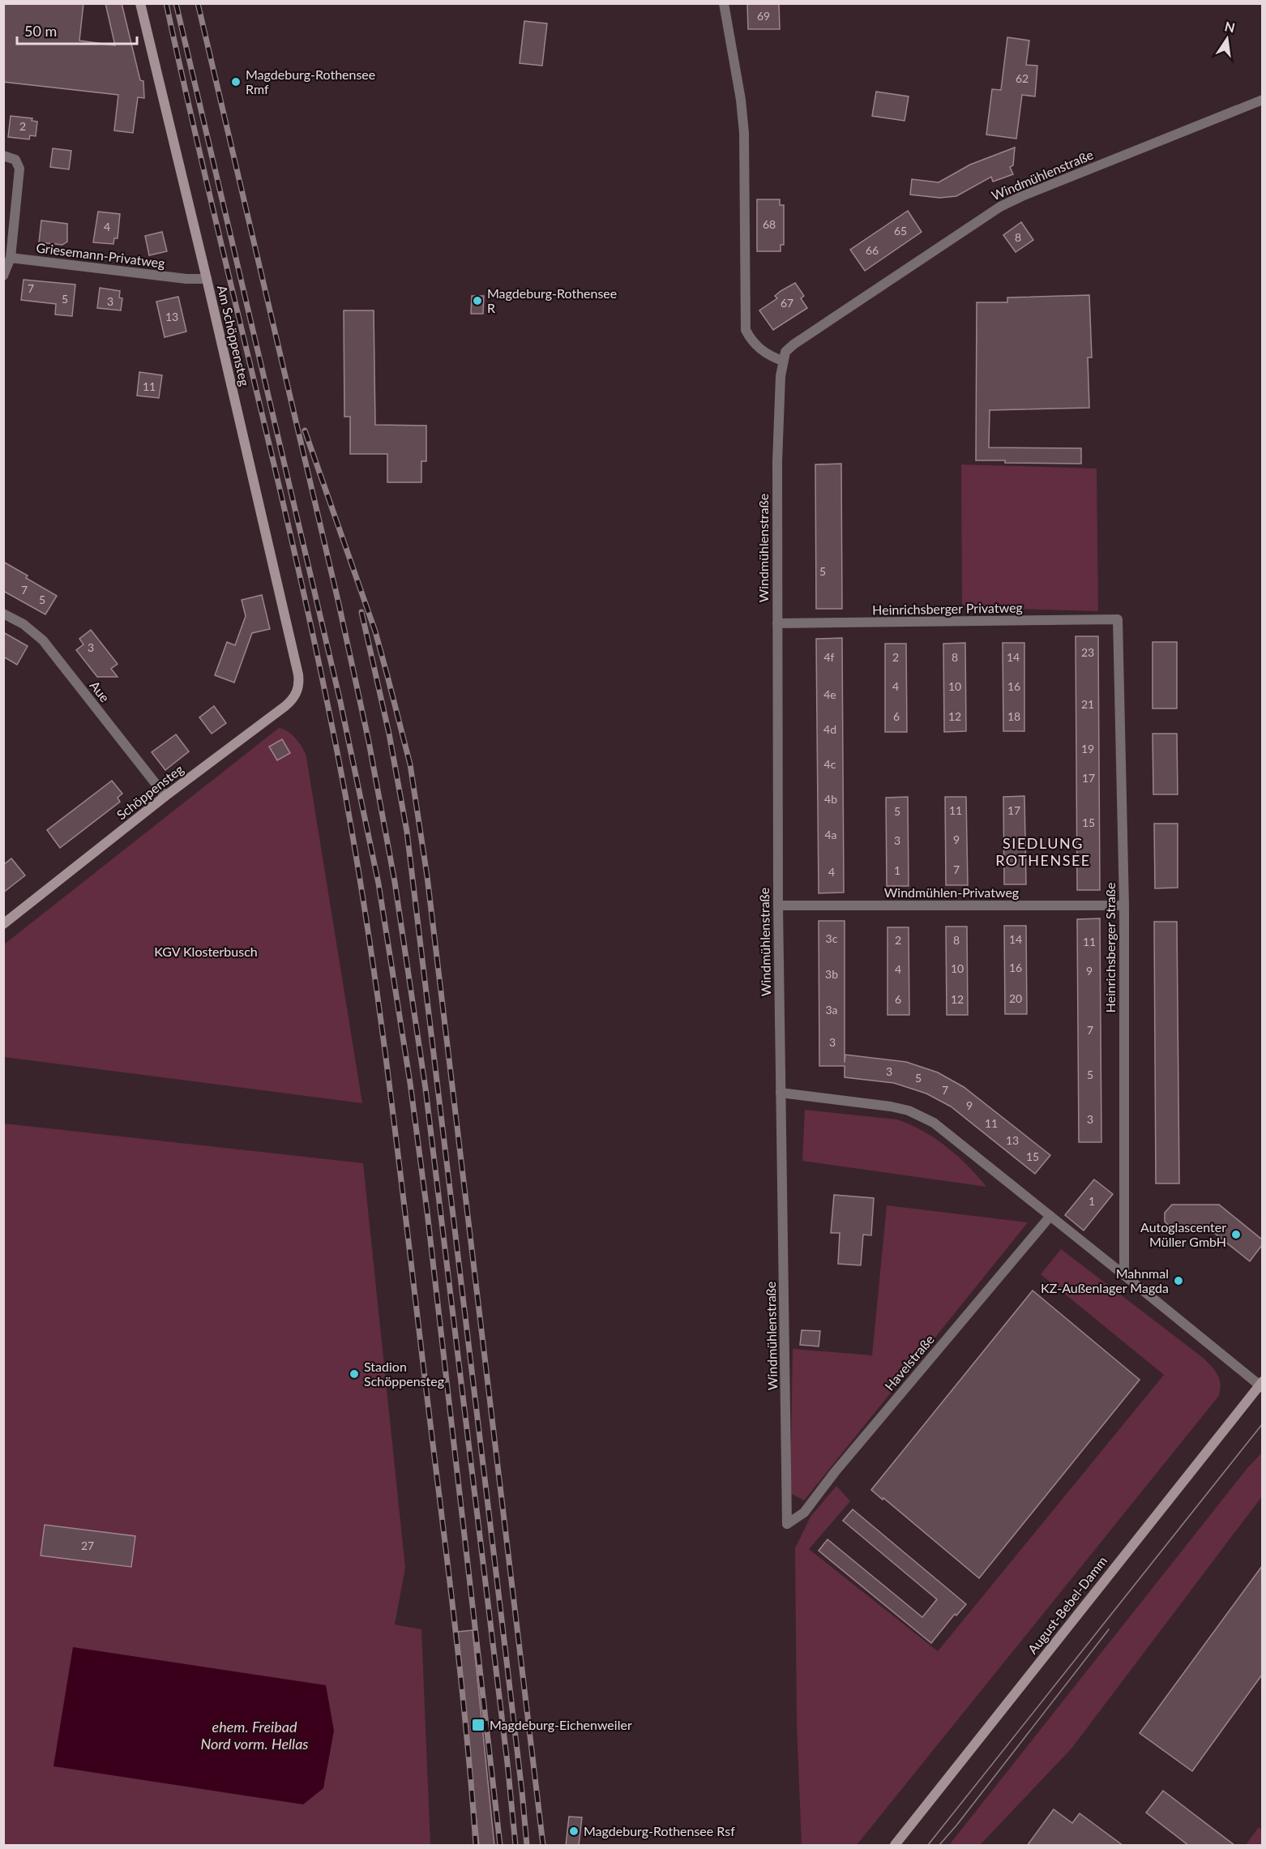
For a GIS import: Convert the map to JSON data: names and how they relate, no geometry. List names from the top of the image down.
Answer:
{
  "streets": {
    "street": [
      "Windmühlenstraße",
      "Griesemann-Privatweg",
      "Am Schöppensteg",
      "Heinrichsberger Privatweg",
      "Aue",
      "Schöppensteg",
      "Windmühlen-Privatweg",
      "Heinrichsberger Straße",
      "Havelstraße",
      "August-Bebel-Damm"
    ]
  },
  "crossings": [
    ["Windmühlenstraße", "Heinrichsberger Privatweg"],
    ["Windmühlenstraße", "Windmühlen-Privatweg"],
    ["Windmühlenstraße", "Havelstraße"],
    ["Griesemann-Privatweg", "Am Schöppensteg"],
    ["Am Schöppensteg", "Schöppensteg"],
    ["Heinrichsberger Privatweg", "Heinrichsberger Straße"],
    ["Aue", "Schöppensteg"],
    ["Windmühlen-Privatweg", "Heinrichsberger Straße"]
  ],
  "districts": ["SIEDLUNG ROTHENSEE"],
  "water": ["ehem. Freibad Nord vorm. Hellas"],
  "parks": ["KGV Klosterbusch"],
  "places": {
    "other": [
      "Magdeburg-Rothensee Rmf",
      "Magdeburg-Rothensee R",
      "Autoglascenter Müller GmbH",
      "Mahnmal KZ-Außenlager Magda",
      "Stadion Schöppensteg",
      "Magdeburg-Rothensee Rsf"
    ],
    "transit": ["Magdeburg-Eichenweiler"]
  },
  "house_numbers": [
    "69",
    "62",
    "2",
    "68",
    "4",
    "65",
    "8",
    "66",
    "7",
    "5",
    "3",
    "67",
    "13",
    "11",
    "5",
    "7",
    "5",
    "3",
    "23",
    "4f",
    "2",
    "8",
    "14",
    "4",
    "10",
    "16",
    "4e",
    "21",
    "6",
    "12",
    "18",
    "4d",
    "19",
    "4c",
    "17",
    "4b",
    "11",
    "17",
    "5",
    "15",
    "4a",
    "9",
    "3",
    "7",
    "1",
    "4",
    "3c",
    "14",
    "2",
    "8",
    "11",
    "16",
    "10",
    "4",
    "9",
    "3b",
    "20",
    "6",
    "12",
    "3a",
    "7",
    "3",
    "3",
    "5",
    "5",
    "7",
    "9",
    "3",
    "11",
    "13",
    "15",
    "1",
    "27"
  ],
  "scale_bar": "50 m",
  "north": "top"
}
